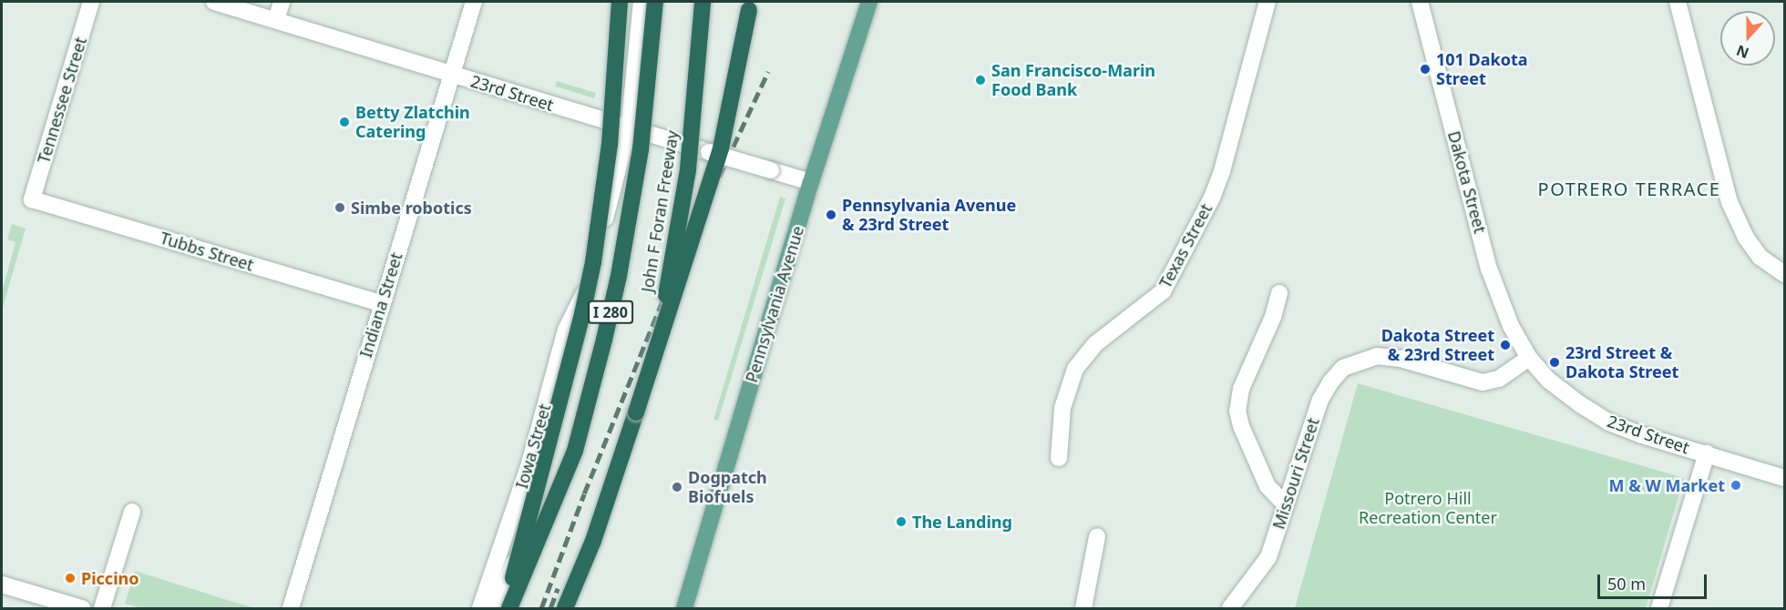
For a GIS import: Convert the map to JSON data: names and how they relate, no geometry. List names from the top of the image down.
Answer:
{
  "streets": {
    "highway": ["John F Foran Freeway", "I 280"],
    "main road": ["Pennsylvania Avenue"],
    "street": [
      "23rd Street",
      "Tennessee Street",
      "Dakota Street",
      "Texas Street",
      "Tubbs Street",
      "Indiana Street",
      "Iowa Street",
      "Missouri Street"
    ]
  },
  "crossings": [
    ["23rd Street", "Dakota Street"],
    ["23rd Street", "Pennsylvania Avenue"],
    ["23rd Street", "Indiana Street"],
    ["23rd Street", "Iowa Street"],
    ["23rd Street", "Missouri Street"],
    ["Tennessee Street", "Tubbs Street"],
    ["Dakota Street", "Missouri Street"],
    ["Tubbs Street", "Indiana Street"]
  ],
  "districts": ["POTRERO TERRACE"],
  "parks": ["Potrero Hill Recreation Center"],
  "places": [
    "101 Dakota Street",
    "San Francisco-Marin Food Bank",
    "Betty Zlatchin Catering",
    "Simbe robotics",
    "Pennsylvania Avenue & 23rd Street",
    "Dakota Street & 23rd Street",
    "23rd Street & Dakota Street",
    "M & W Market",
    "Dogpatch Biofuels",
    "The Landing",
    "Piccino"
  ],
  "scale_bar": "50 m",
  "north": "bottom"
}
